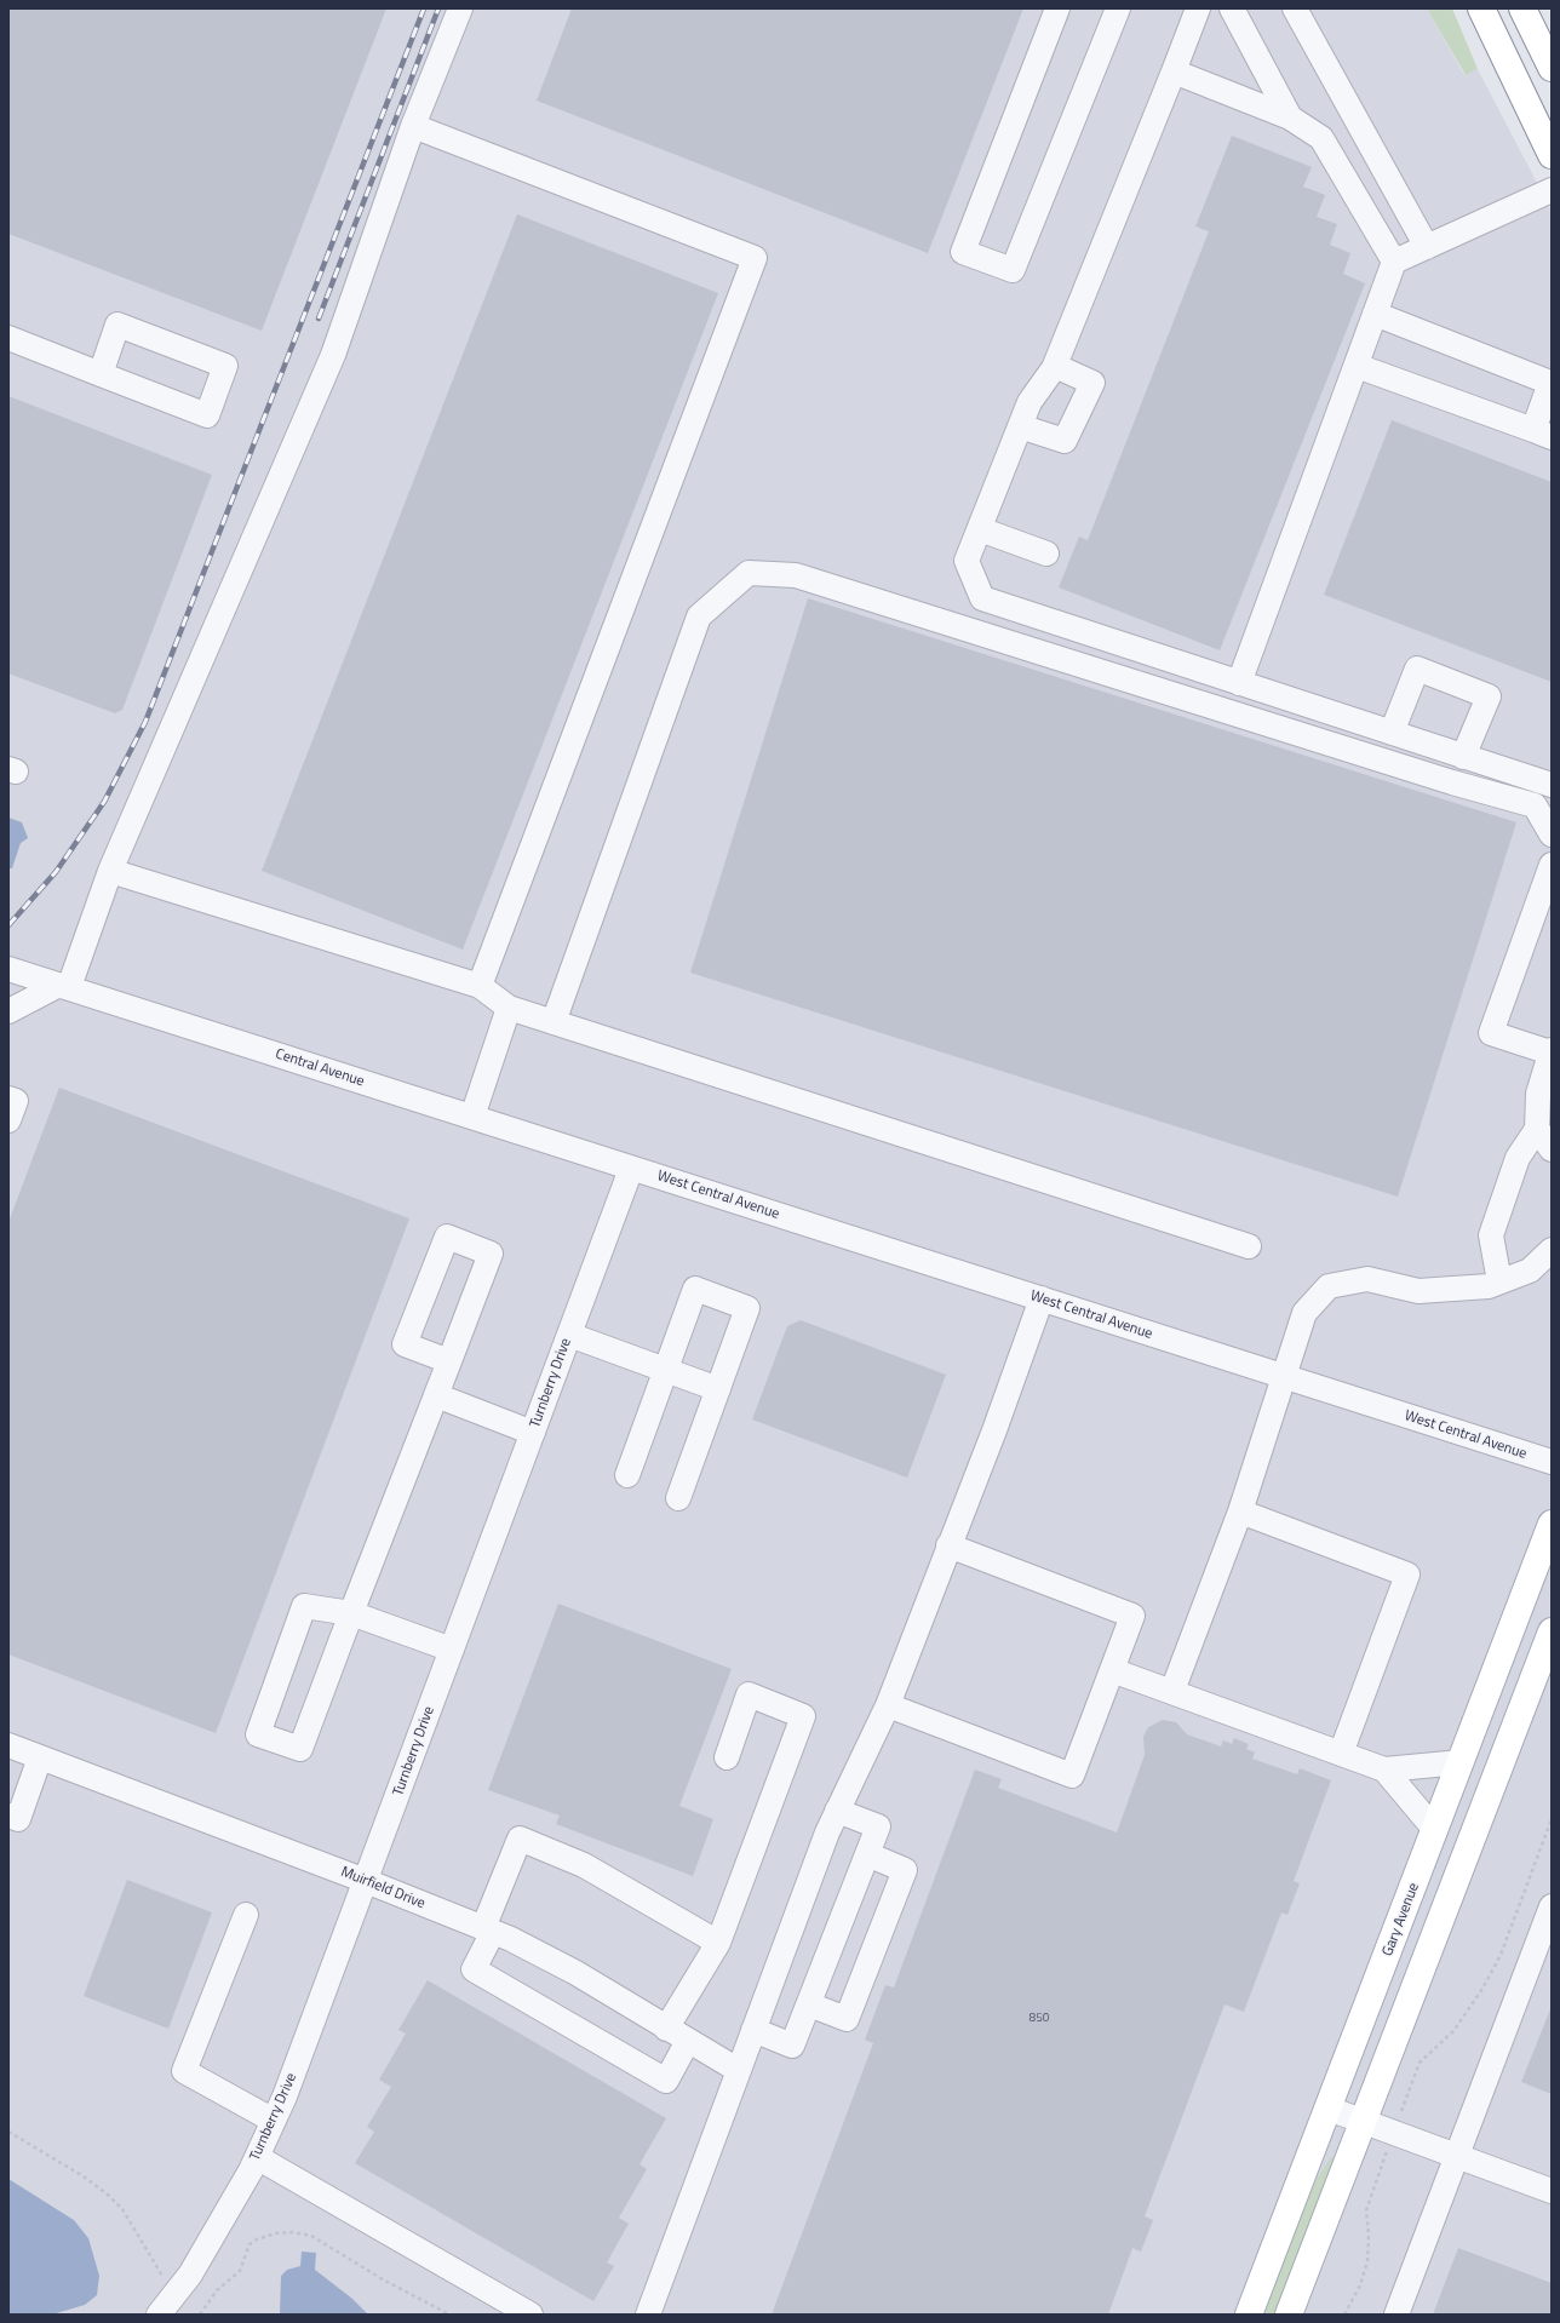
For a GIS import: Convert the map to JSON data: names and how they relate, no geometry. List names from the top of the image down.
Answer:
{
  "streets": {
    "main road": ["Gary Avenue"],
    "street": [
      "Central Avenue",
      "West Central Avenue",
      "Turnberry Drive",
      "Muirfield Drive"
    ]
  },
  "crossings": [
    ["Central Avenue", "West Central Avenue"],
    ["Central Avenue", "Turnberry Drive"],
    ["West Central Avenue", "Turnberry Drive"],
    ["Turnberry Drive", "Muirfield Drive"]
  ],
  "house_numbers": ["850"]
}
